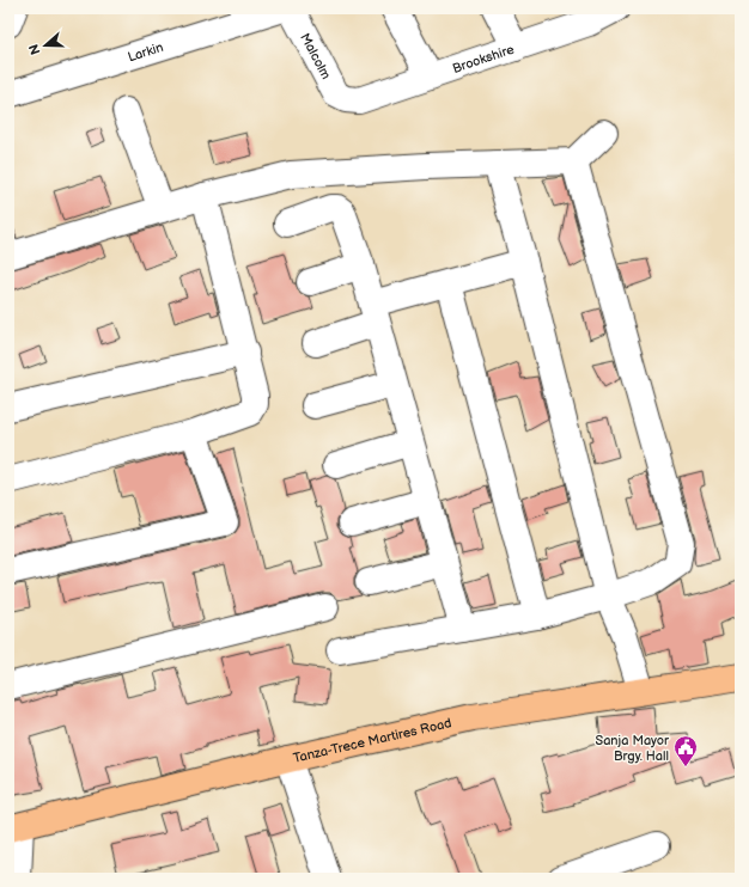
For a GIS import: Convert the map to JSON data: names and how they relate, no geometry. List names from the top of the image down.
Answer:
{
  "streets": {
    "main road": ["Tanza-Trece Martires Road"],
    "street": ["Larkin", "Malcolm", "Brookshire"]
  },
  "crossings": [
    ["Malcolm", "Brookshire"]
  ],
  "places": {
    "public building": ["Sanja Mayor Brgy. Hall"]
  },
  "north": "left"
}
